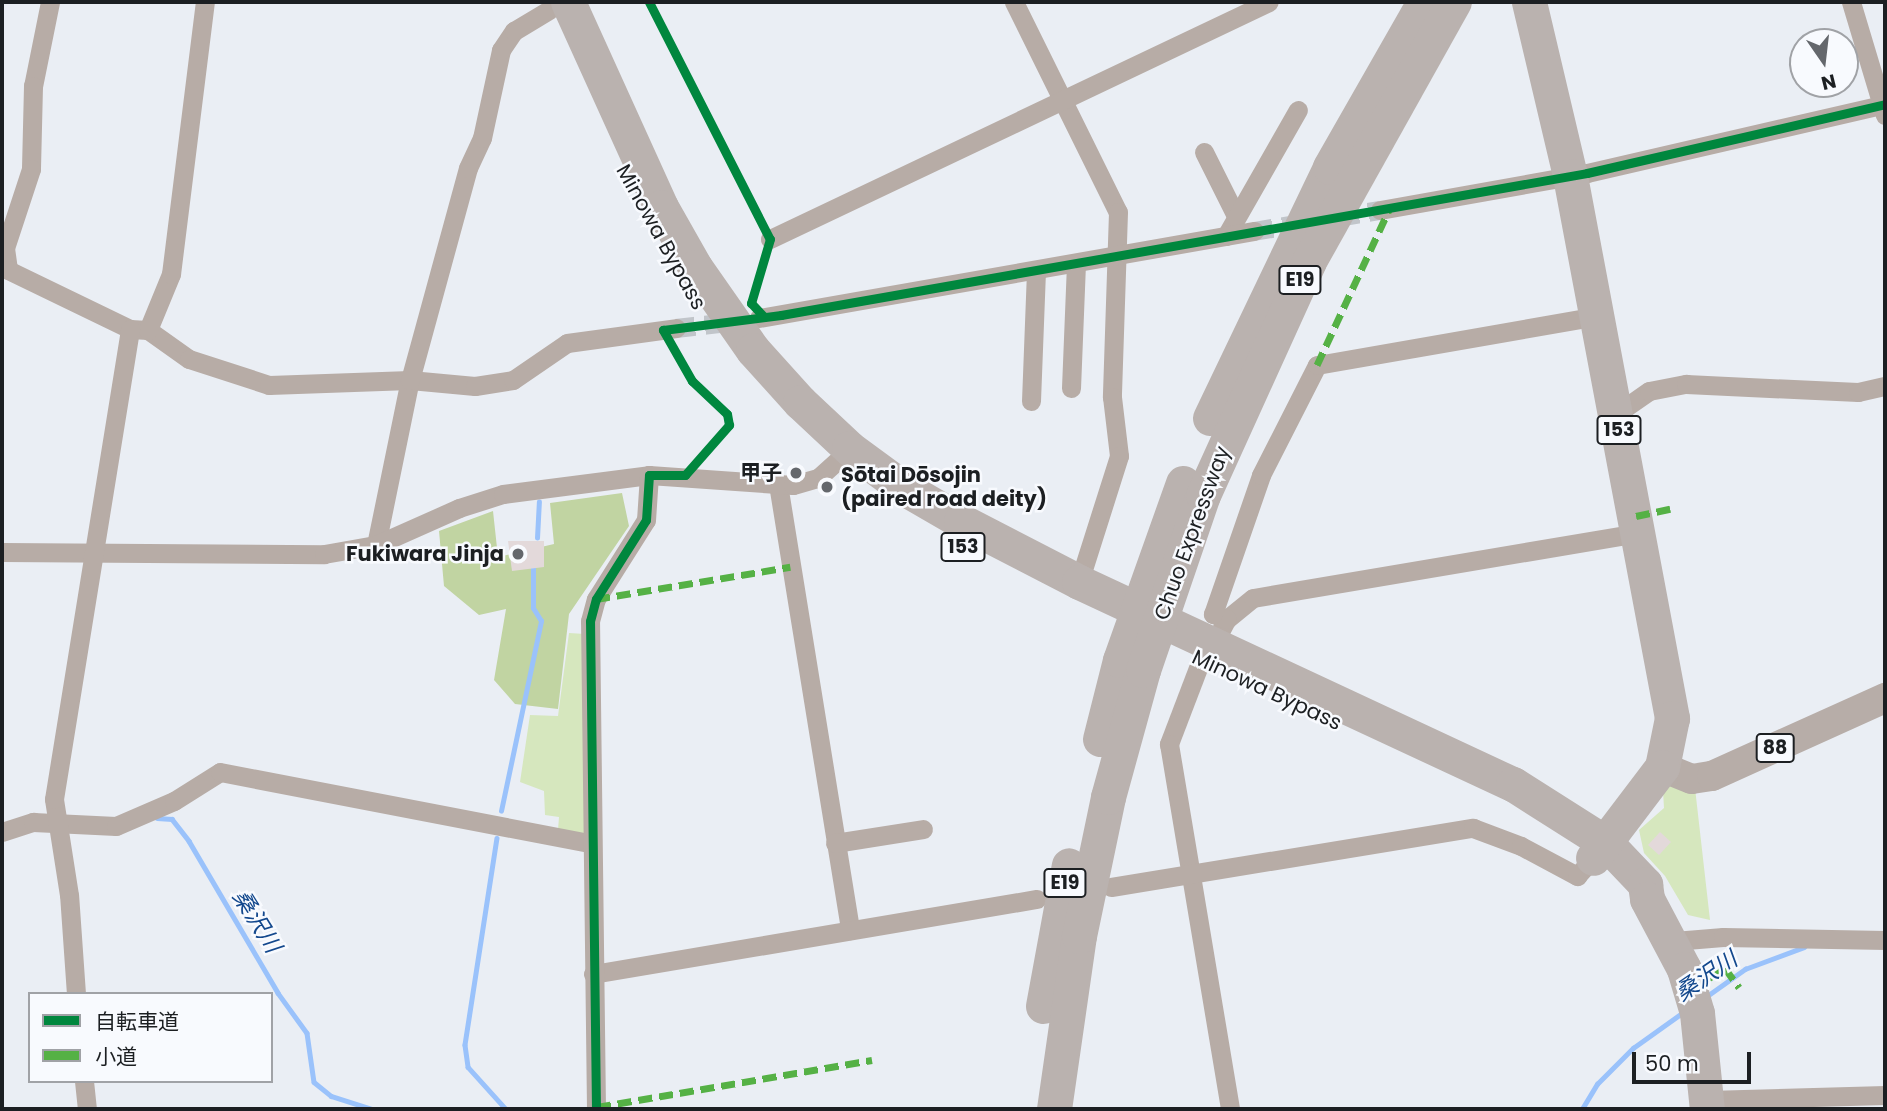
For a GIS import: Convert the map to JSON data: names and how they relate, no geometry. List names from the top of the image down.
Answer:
{
  "streets": {
    "highway": [
      "Minowa Bypass",
      "E19",
      "153",
      "Chuo Expressway"
    ],
    "main road": ["88"]
  },
  "crossings": [
    ["Minowa Bypass", "153"],
    ["153", "88"]
  ],
  "water": ["桑沢川"],
  "places": ["甲子", "Sōtai Dōsojin (paired road deity)", "Fukiwara Jinja"],
  "legend": ["自転車道", "小道"],
  "scale_bar": "50 m",
  "north": "bottom"
}
